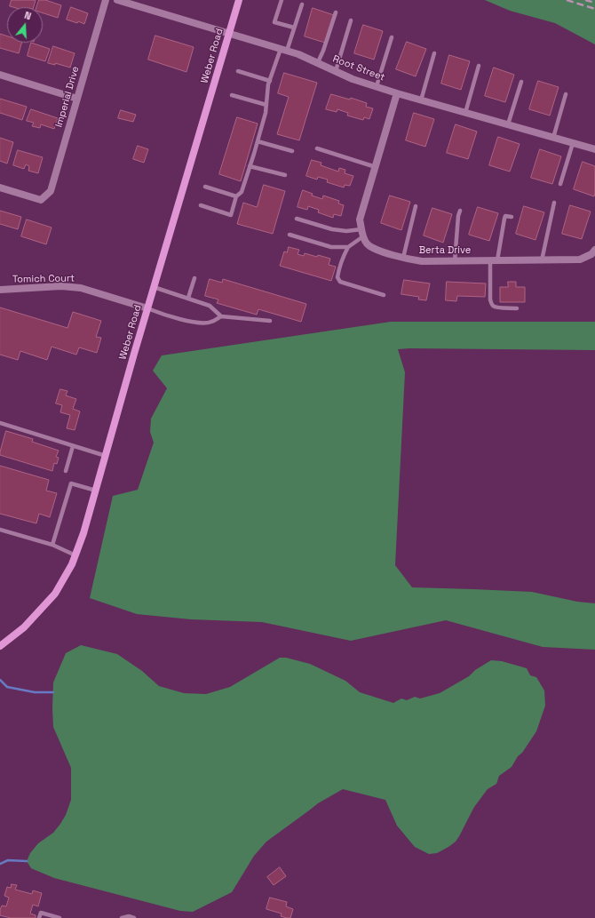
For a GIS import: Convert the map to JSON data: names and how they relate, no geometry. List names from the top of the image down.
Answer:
{
  "streets": {
    "main road": ["Weber Road"],
    "street": [
      "Root Street",
      "Imperial Drive",
      "Berta Drive",
      "Tomich Court"
    ]
  },
  "crossings": [
    ["Weber Road", "Root Street"],
    ["Weber Road", "Tomich Court"]
  ],
  "north": "top"
}
